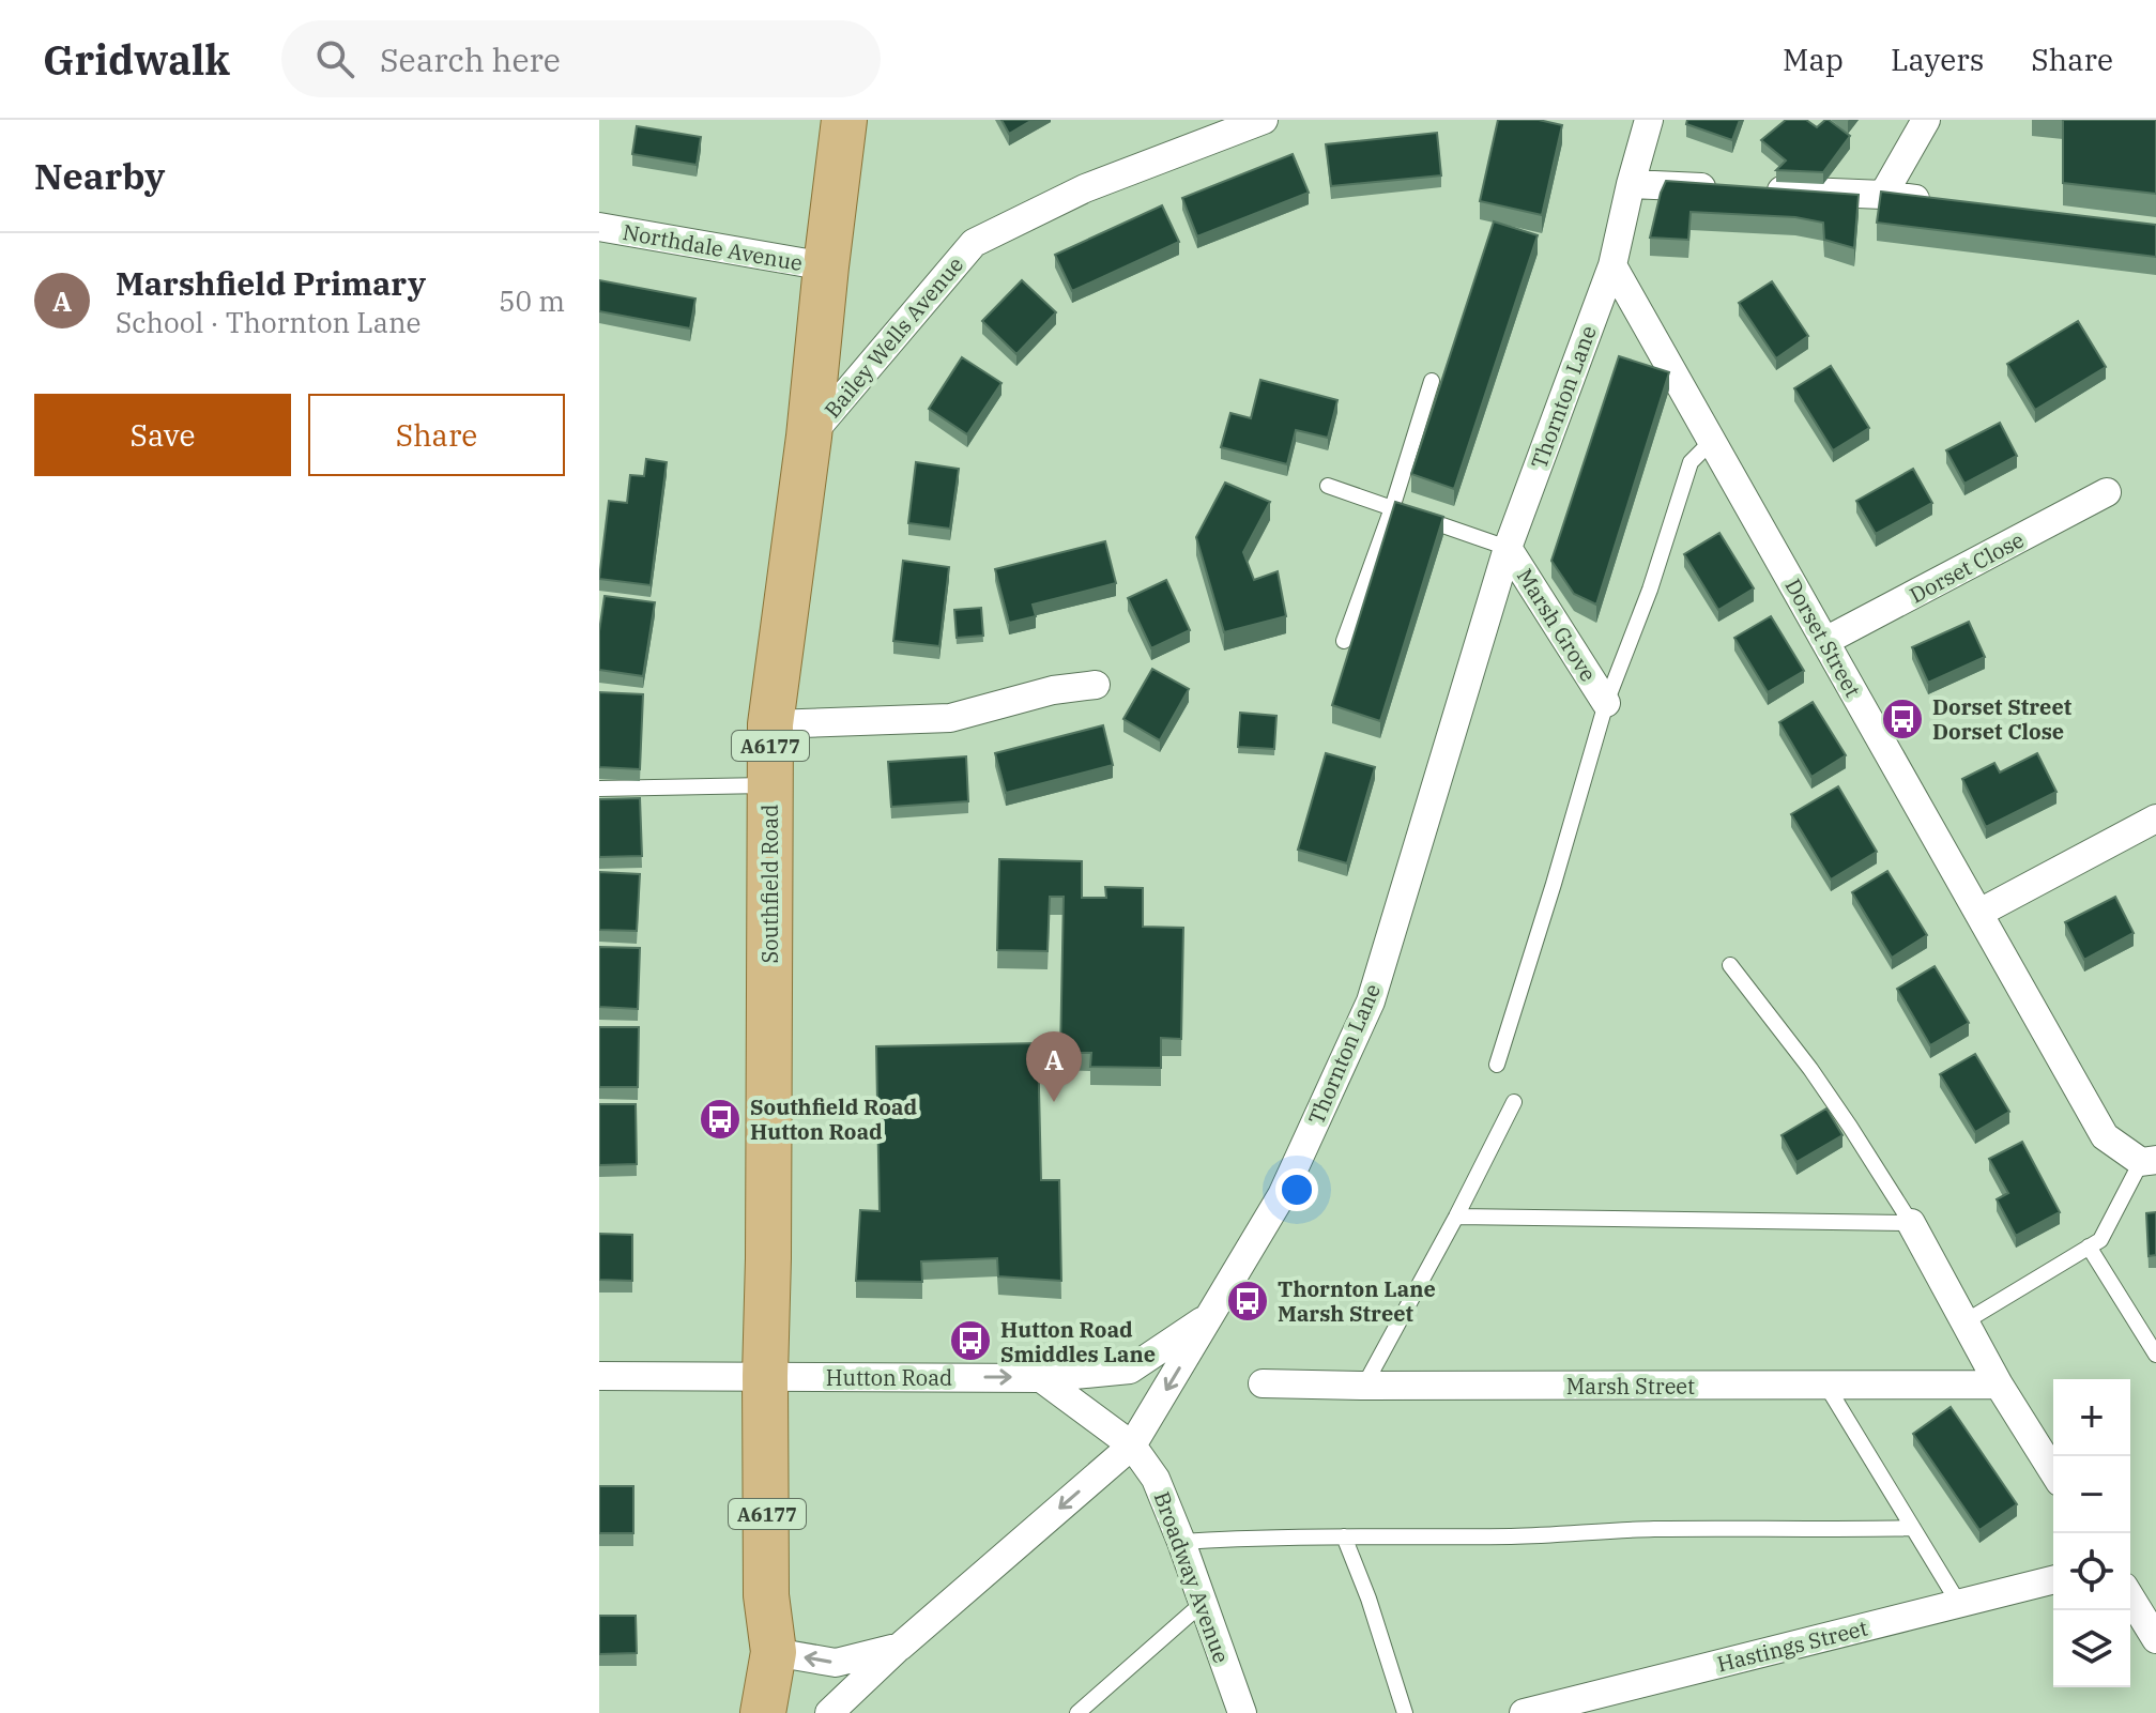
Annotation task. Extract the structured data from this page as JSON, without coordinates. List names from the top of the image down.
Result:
{
  "streets": {
    "main road": ["A6177", "Southfield Road"],
    "street": [
      "Northdale Avenue",
      "Bailey Wells Avenue",
      "Thornton Lane",
      "Dorset Close",
      "Marsh Grove",
      "Dorset Street",
      "Hutton Road",
      "Marsh Street",
      "Broadway Avenue",
      "Hastings Street"
    ]
  },
  "crossings": [
    ["Northdale Avenue", "Southfield Road"],
    ["Bailey Wells Avenue", "Southfield Road"],
    ["Thornton Lane", "Marsh Grove"],
    ["Thornton Lane", "Dorset Street"],
    ["Thornton Lane", "A6177"],
    ["Thornton Lane", "Southfield Road"],
    ["Thornton Lane", "Hutton Road"],
    ["Thornton Lane", "Broadway Avenue"],
    ["Dorset Close", "Dorset Street"],
    ["A6177", "Southfield Road"],
    ["Southfield Road", "Hutton Road"],
    ["Hutton Road", "Broadway Avenue"]
  ],
  "one_way": ["Hutton Road"],
  "places": {
    "bus stop": [
      "Dorset Street Dorset Close",
      "Southfield Road Hutton Road",
      "Thornton Lane Marsh Street",
      "Hutton Road Smiddles Lane"
    ]
  },
  "page": {
    "header": "Gridwalk",
    "search": "Search here",
    "nav": ["Map", "Layers", "Share"],
    "heading": "Nearby",
    "list": [
      {
        "mark": "A",
        "name": "Marshfield Primary",
        "note": "School · Thornton Lane",
        "value": "50 m"
      }
    ],
    "buttons": ["Save", "Share"],
    "pins": "A",
    "map_buttons": ["+", "−"]
  }
}
